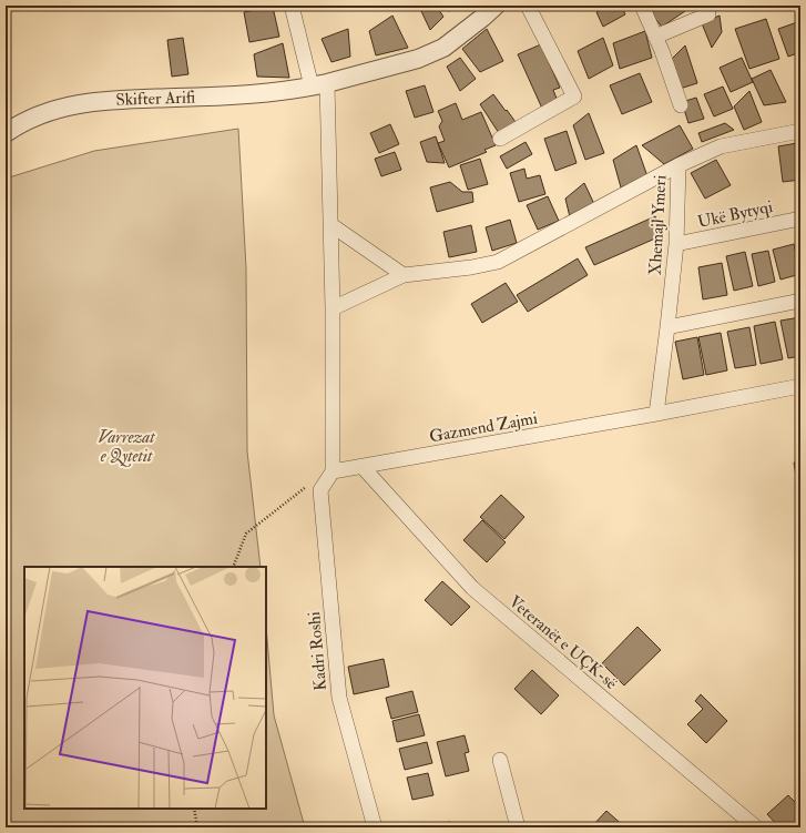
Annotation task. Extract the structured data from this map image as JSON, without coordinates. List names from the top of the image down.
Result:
{
  "streets": {
    "street": [
      "Skifter Arifi",
      "Ukë Bytyqi",
      "Xhemajl Ymeri",
      "Gazmend Zajmi",
      "Veteranët e UÇK-së",
      "Kadri Roshi"
    ]
  },
  "crossings": [
    ["Ukë Bytyqi", "Xhemajl Ymeri"],
    ["Xhemajl Ymeri", "Gazmend Zajmi"],
    ["Gazmend Zajmi", "Veteranët e UÇK-së"],
    ["Gazmend Zajmi", "Kadri Roshi"]
  ],
  "parks": ["Varrezat e Qytetit"]
}
